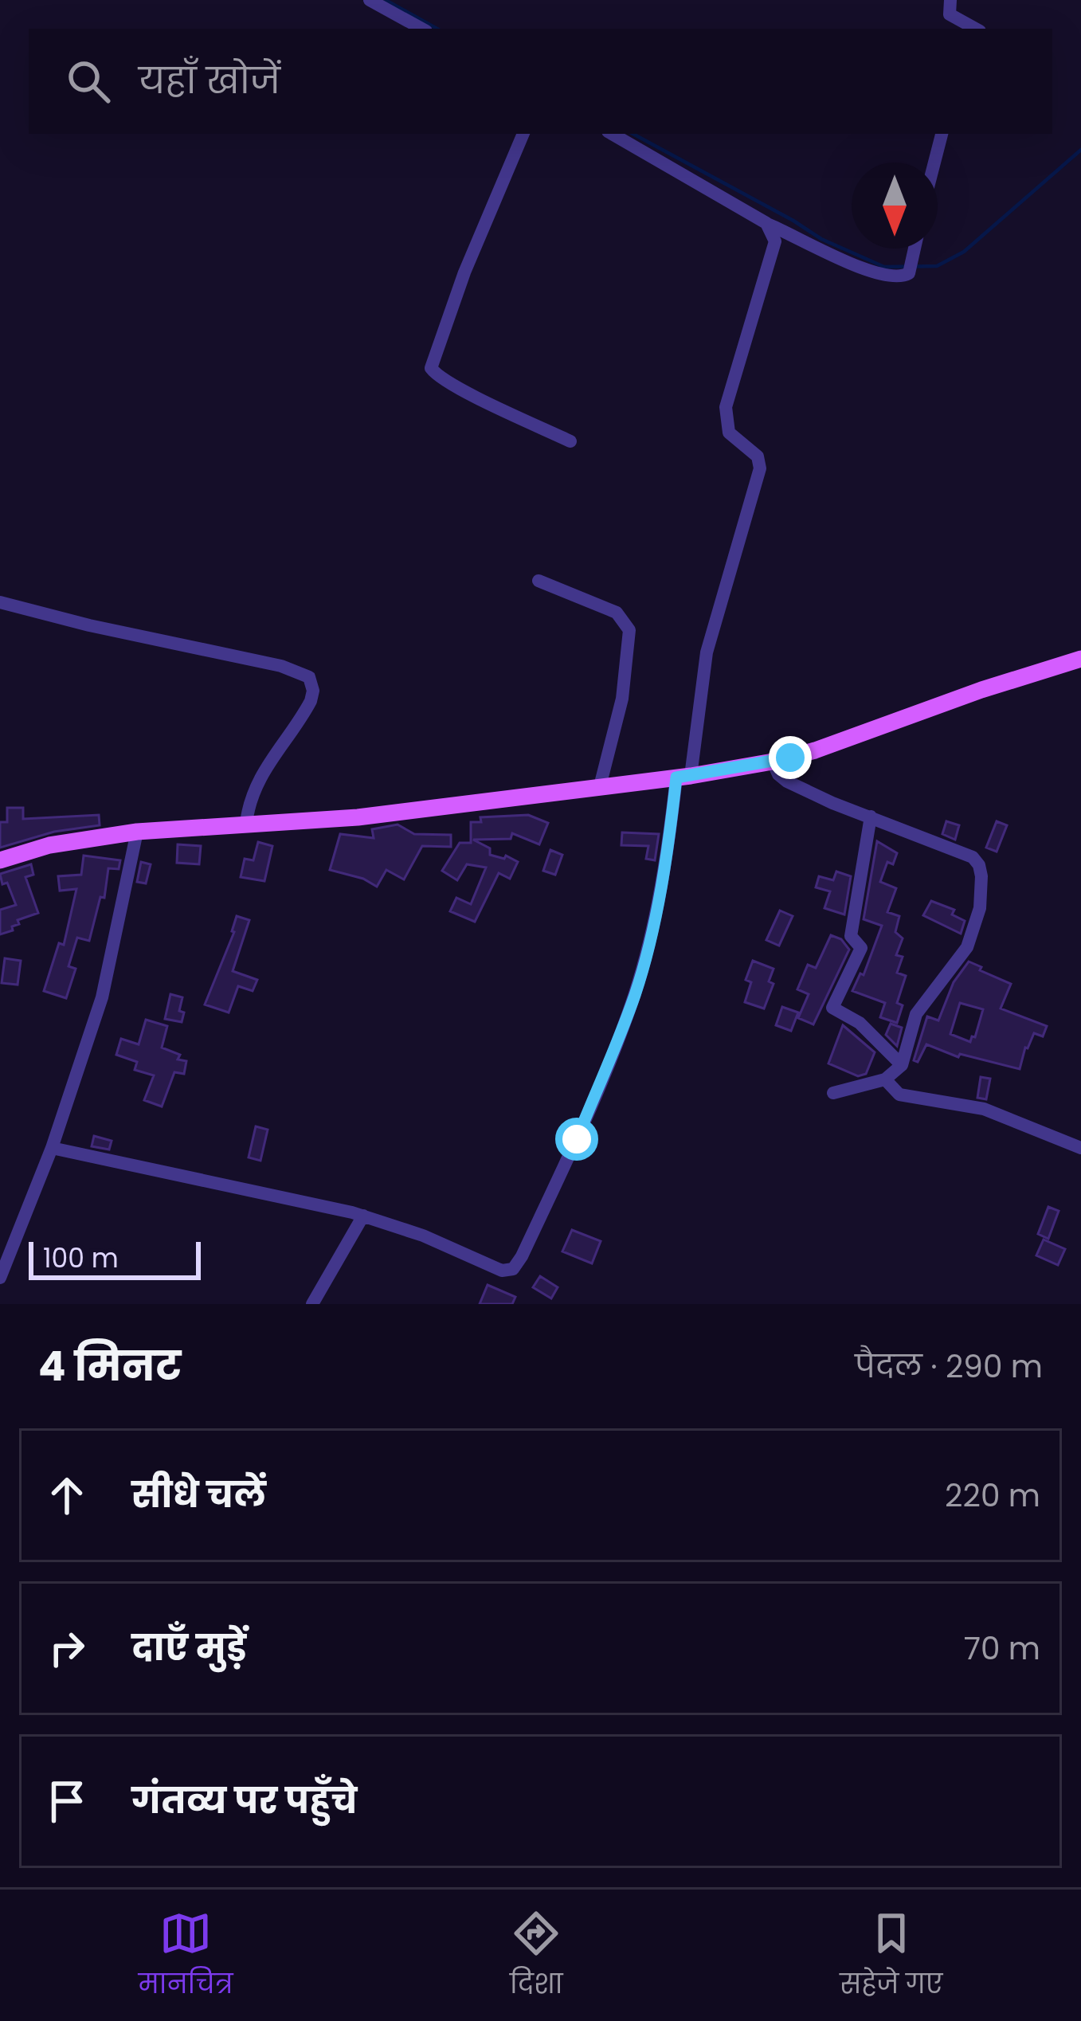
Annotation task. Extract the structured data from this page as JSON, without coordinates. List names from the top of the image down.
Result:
{
  "scale_bar": "100 m",
  "north": "bottom",
  "page": {
    "search": "यहाँ खोजें",
    "scale": "100 m",
    "heading": ["4 मिनट", "पैदल · 290 m"],
    "list": [
      ["सीधे चलें", "220 m"],
      ["दाएँ मुड़ें", "70 m"],
      "गंतव्य पर पहुँचे"
    ],
    "nav": ["मानचित्र", "दिशा", "सहेजे गए"]
  }
}
